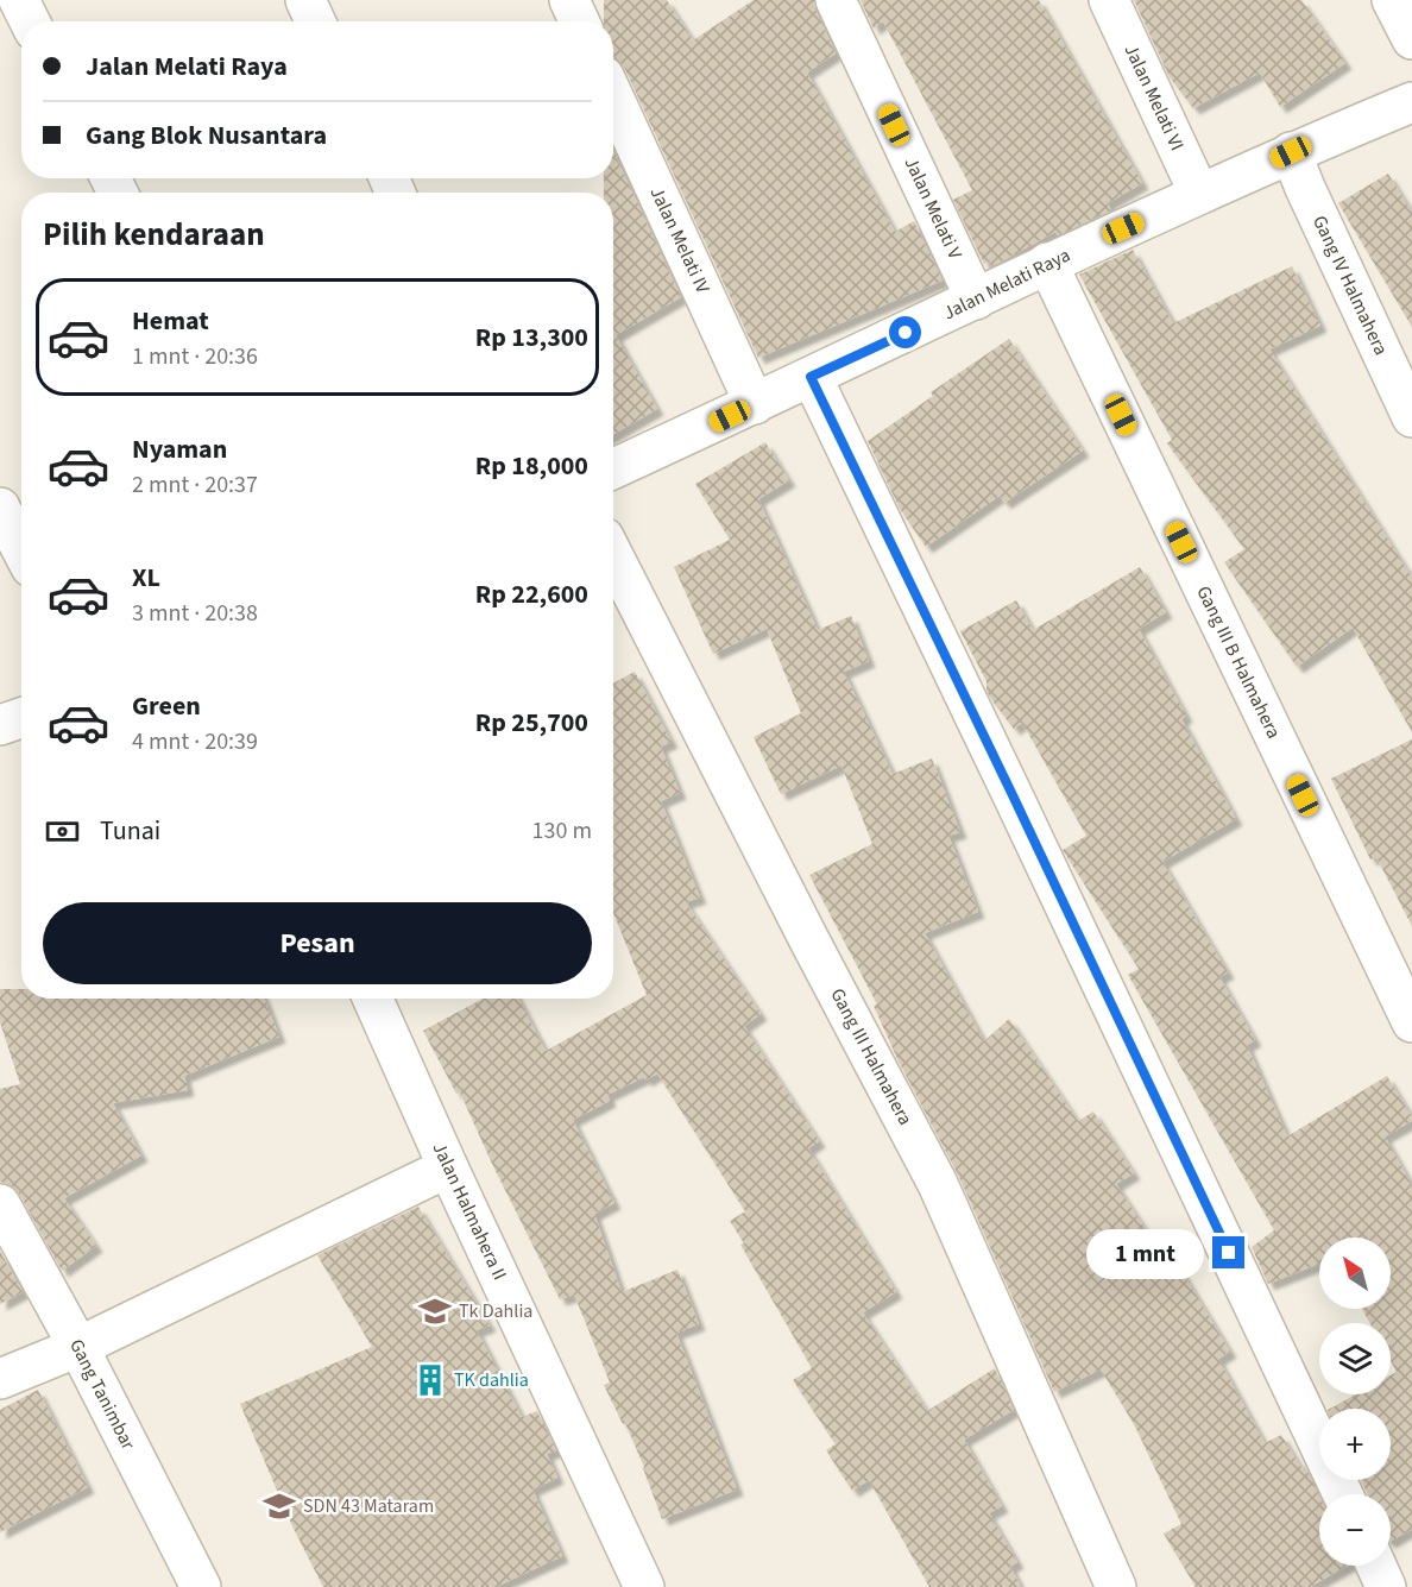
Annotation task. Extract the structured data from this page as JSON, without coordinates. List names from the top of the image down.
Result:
{
  "streets": {
    "street": [
      "Jalan Melati VI",
      "Jalan Melati V",
      "Jalan Melati IV",
      "Jalan Melati Raya",
      "Gang IV Halmahera",
      "Gang III B Halmahera",
      "Gang III Halmahera",
      "Jalan Halmahera II",
      "Gang Tanimbar"
    ]
  },
  "crossings": [
    ["Jalan Melati VI", "Jalan Melati Raya"],
    ["Jalan Melati V", "Jalan Melati Raya"],
    ["Jalan Melati IV", "Jalan Melati Raya"],
    ["Jalan Melati Raya", "Gang IV Halmahera"],
    ["Jalan Melati Raya", "Gang III B Halmahera"]
  ],
  "places": {
    "school or university": ["Tk Dahlia", "SDN 43 Mataram"],
    "building": ["TK dahlia"]
  },
  "north": "top left",
  "page": {
    "banner": ["Jalan Melati Raya", "Gang Blok Nusantara"],
    "heading": "Pilih kendaraan",
    "list": [
      {
        "name": "Hemat",
        "note": "1 mnt · 20:36",
        "value": "Rp 13,300"
      },
      {
        "name": "Nyaman",
        "note": "2 mnt · 20:37",
        "value": "Rp 18,000"
      },
      {
        "name": "XL",
        "note": "3 mnt · 20:38",
        "value": "Rp 22,600"
      },
      {
        "name": "Green",
        "note": "4 mnt · 20:39",
        "value": "Rp 25,700"
      }
    ],
    "pay": ["Tunai", "130 m"],
    "buttons": "Pesan",
    "bubble": "1 mnt",
    "map_buttons": ["+", "−"]
  }
}
